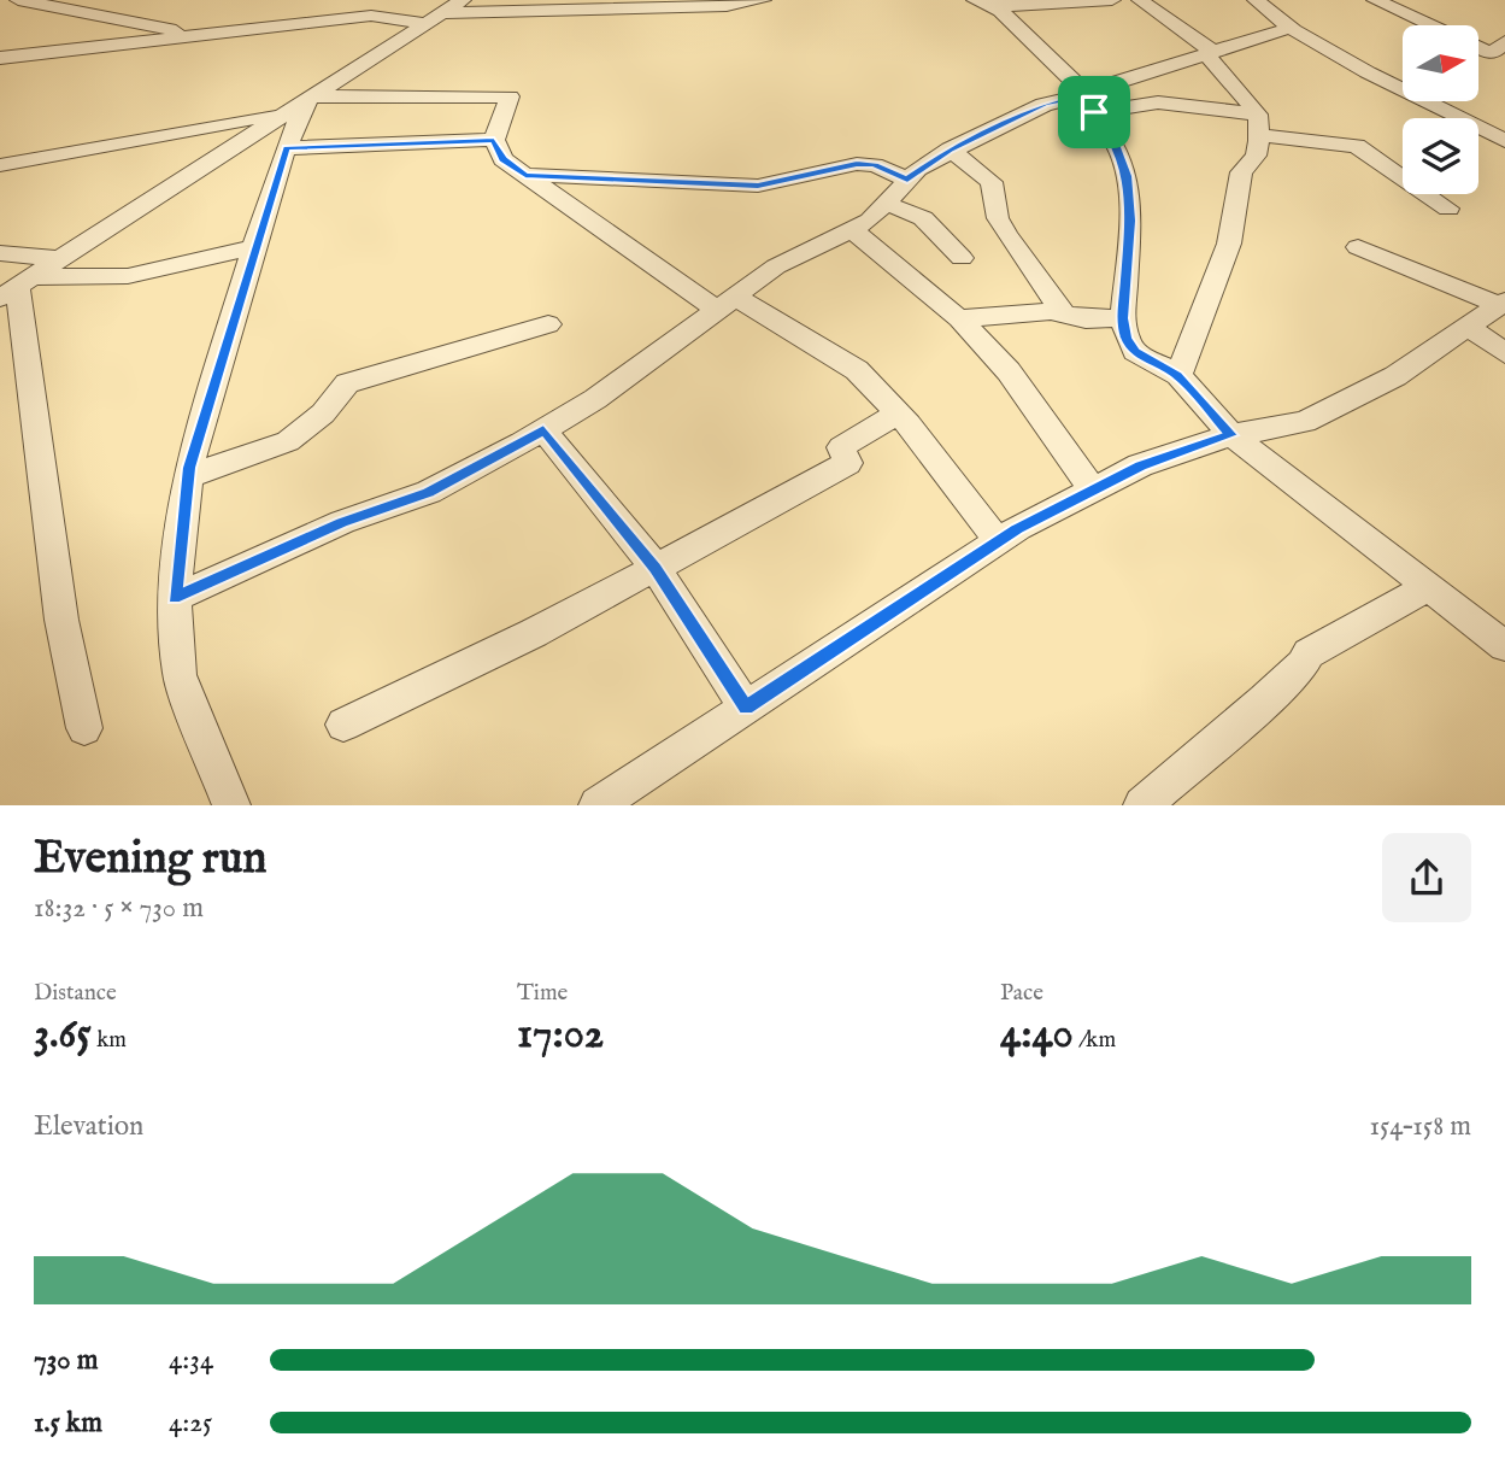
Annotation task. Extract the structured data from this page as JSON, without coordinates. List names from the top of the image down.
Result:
{
  "north": "right",
  "page": {
    "heading": ["Evening run", "18:32 · 5 × 730 m"],
    "stats": [
      ["Distance", "3.65 km"],
      ["Time", "17:02"],
      ["Pace", "4:40 /km"]
    ],
    "chart": ["Elevation", "154–158 m"],
    "list": [
      {
        "name": "730 m",
        "note": "4:34"
      },
      {
        "name": "1.5 km",
        "note": "4:25"
      }
    ]
  }
}
